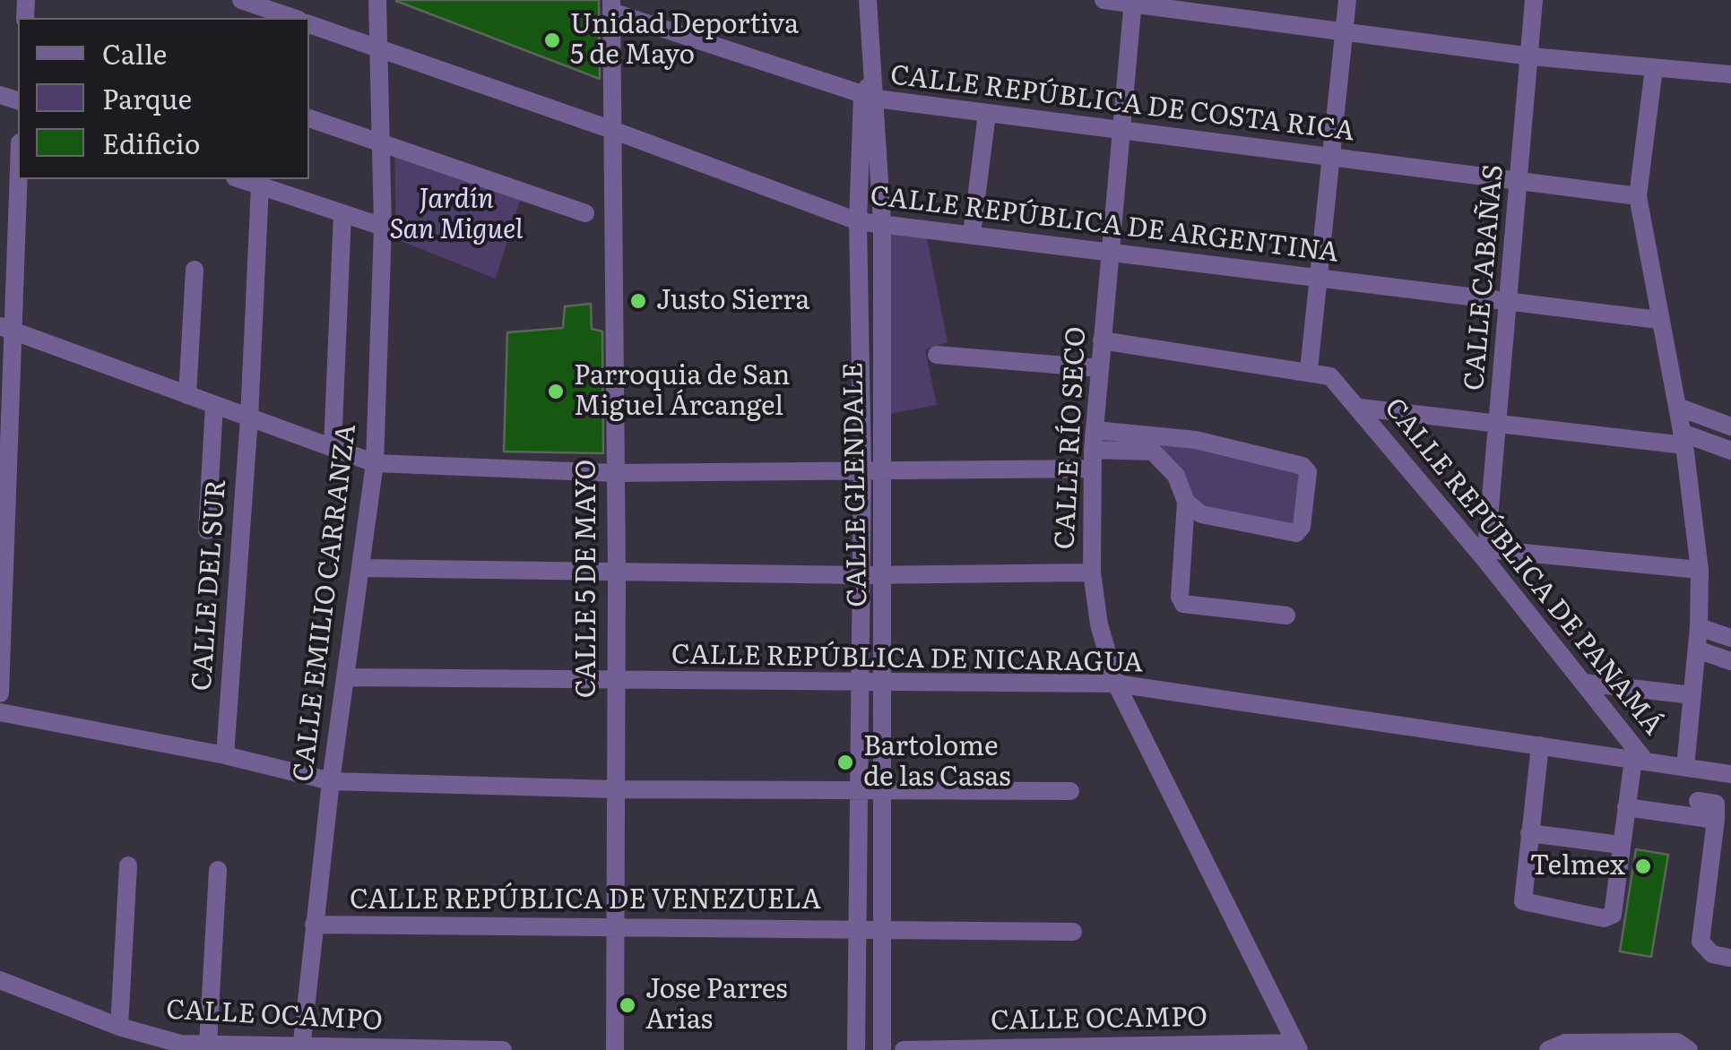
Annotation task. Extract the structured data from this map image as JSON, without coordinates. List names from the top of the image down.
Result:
{
  "streets": {
    "street": [
      "CALLE REPÚBLICA DE COSTA RICA",
      "CALLE REPÚBLICA DE ARGENTINA",
      "CALLE CABAÑAS",
      "CALLE RÍO SECO",
      "CALLE GLENDALE",
      "CALLE REPÚBLICA DE PANAMÁ",
      "CALLE 5 DE MAYO",
      "CALLE DEL SUR",
      "CALLE EMILIO CARRANZA",
      "CALLE REPÚBLICA DE NICARAGUA",
      "CALLE REPÚBLICA DE VENEZUELA",
      "CALLE OCAMPO"
    ]
  },
  "crossings": [
    ["CALLE REPÚBLICA DE COSTA RICA", "CALLE CABAÑAS"],
    ["CALLE REPÚBLICA DE COSTA RICA", "CALLE RÍO SECO"],
    ["CALLE REPÚBLICA DE COSTA RICA", "CALLE GLENDALE"],
    ["CALLE REPÚBLICA DE COSTA RICA", "CALLE 5 DE MAYO"],
    ["CALLE REPÚBLICA DE ARGENTINA", "CALLE CABAÑAS"],
    ["CALLE REPÚBLICA DE ARGENTINA", "CALLE RÍO SECO"],
    ["CALLE REPÚBLICA DE ARGENTINA", "CALLE GLENDALE"],
    ["CALLE REPÚBLICA DE ARGENTINA", "CALLE 5 DE MAYO"],
    ["CALLE REPÚBLICA DE ARGENTINA", "CALLE EMILIO CARRANZA"],
    ["CALLE CABAÑAS", "CALLE REPÚBLICA DE PANAMÁ"],
    ["CALLE RÍO SECO", "CALLE REPÚBLICA DE PANAMÁ"],
    ["CALLE RÍO SECO", "CALLE REPÚBLICA DE NICARAGUA"],
    ["CALLE RÍO SECO", "CALLE OCAMPO"],
    ["CALLE GLENDALE", "CALLE REPÚBLICA DE NICARAGUA"],
    ["CALLE GLENDALE", "CALLE REPÚBLICA DE VENEZUELA"],
    ["CALLE REPÚBLICA DE PANAMÁ", "CALLE REPÚBLICA DE NICARAGUA"],
    ["CALLE 5 DE MAYO", "CALLE REPÚBLICA DE NICARAGUA"],
    ["CALLE 5 DE MAYO", "CALLE REPÚBLICA DE VENEZUELA"],
    ["CALLE EMILIO CARRANZA", "CALLE REPÚBLICA DE NICARAGUA"],
    ["CALLE EMILIO CARRANZA", "CALLE REPÚBLICA DE VENEZUELA"],
    ["CALLE EMILIO CARRANZA", "CALLE OCAMPO"]
  ],
  "parks": ["Jardín San Miguel"],
  "places": [
    "Unidad Deportiva 5 de Mayo",
    "Justo Sierra",
    "Parroquia de San Miguel Árcangel",
    "Bartolome de las Casas",
    "Telmex",
    "Jose Parres Arias"
  ],
  "legend": ["Calle", "Parque", "Edificio"]
}
